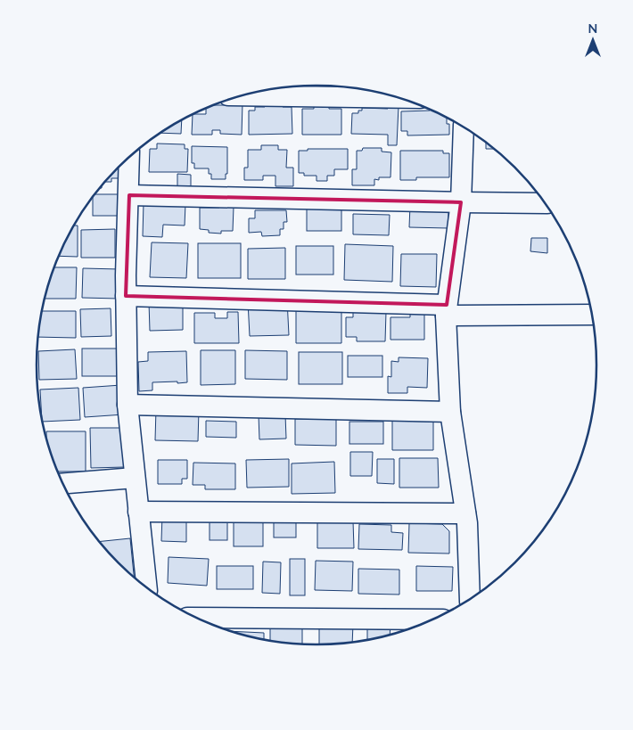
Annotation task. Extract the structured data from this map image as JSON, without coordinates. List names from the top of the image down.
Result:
{
  "north": "top"
}
